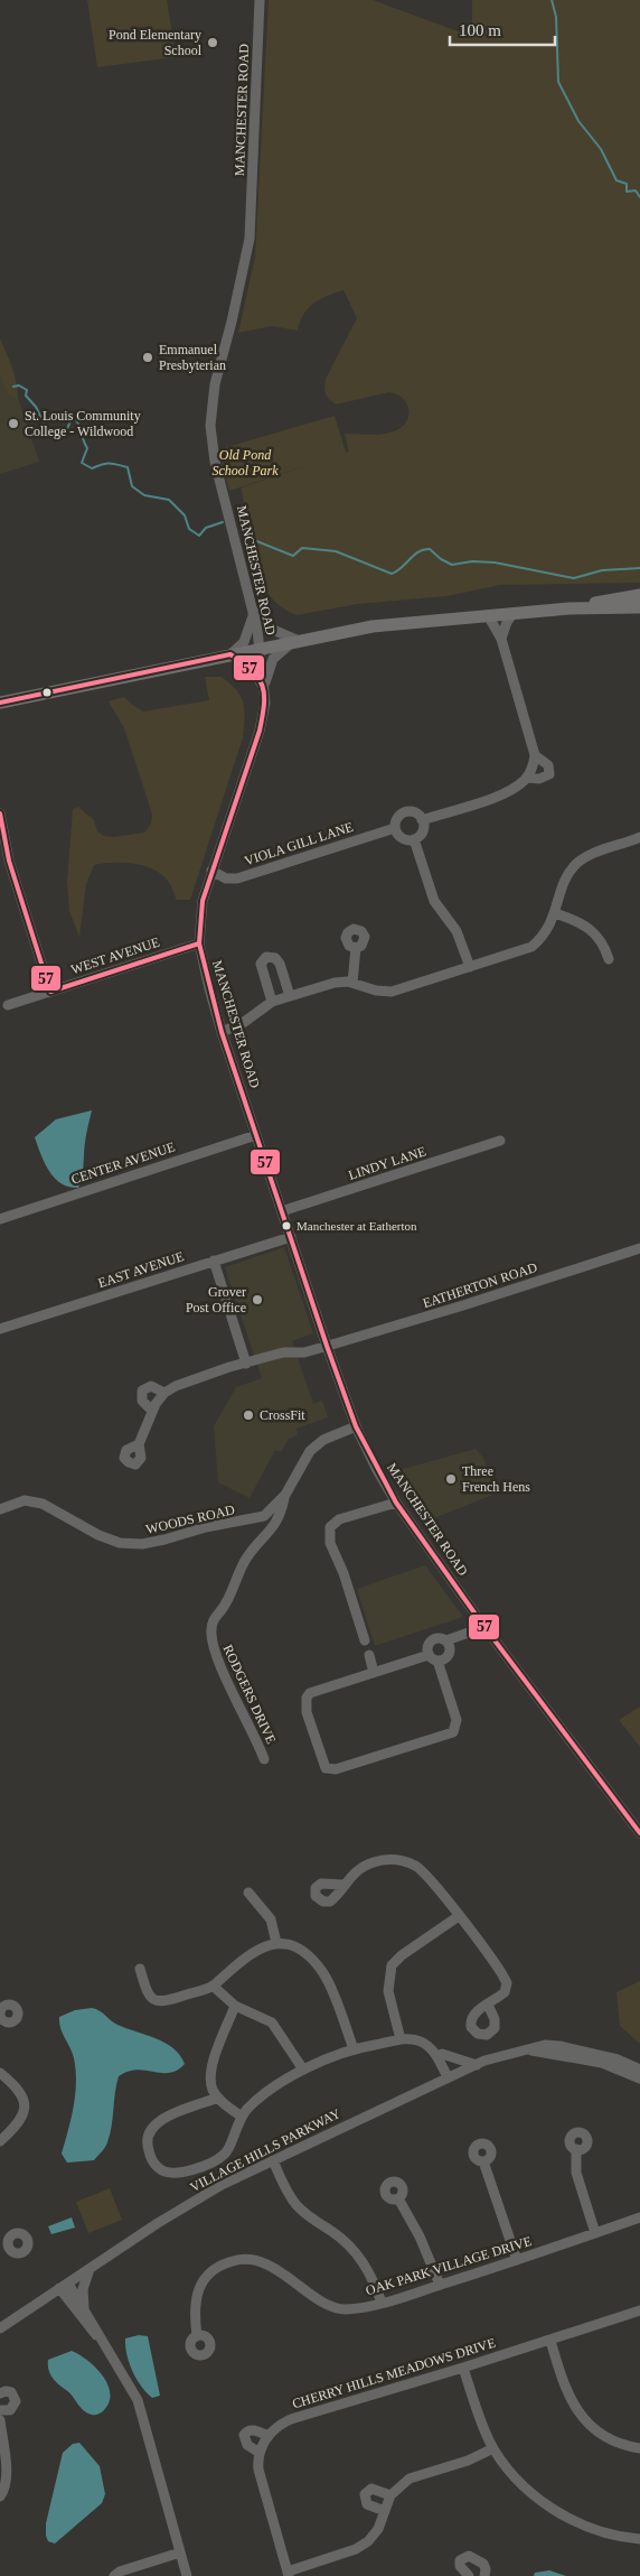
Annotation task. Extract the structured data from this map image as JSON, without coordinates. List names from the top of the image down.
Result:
{
  "streets": {
    "street": [
      "MANCHESTER ROAD",
      "VIOLA GILL LANE",
      "WEST AVENUE",
      "CENTER AVENUE",
      "LINDY LANE",
      "EAST AVENUE",
      "EATHERTON ROAD",
      "WOODS ROAD",
      "RODGERS DRIVE",
      "VILLAGE HILLS PARKWAY",
      "OAK PARK VILLAGE DRIVE",
      "CHERRY HILLS MEADOWS DRIVE"
    ]
  },
  "crossings": [
    ["MANCHESTER ROAD", "VIOLA GILL LANE"],
    ["MANCHESTER ROAD", "WEST AVENUE"],
    ["MANCHESTER ROAD", "CENTER AVENUE"],
    ["MANCHESTER ROAD", "LINDY LANE"],
    ["MANCHESTER ROAD", "EAST AVENUE"],
    ["MANCHESTER ROAD", "EATHERTON ROAD"],
    ["MANCHESTER ROAD", "WOODS ROAD"],
    ["WOODS ROAD", "RODGERS DRIVE"]
  ],
  "parks": ["Old Pond School Park"],
  "places": [
    "Pond Elementary School",
    "Emmanuel Presbyterian",
    "St. Louis Community College - Wildwood",
    "Manchester at Eatherton",
    "Grover Post Office",
    "CrossFit",
    "Three French Hens"
  ],
  "lines": ["transit line 57"],
  "scale_bar": "100 m"
}
